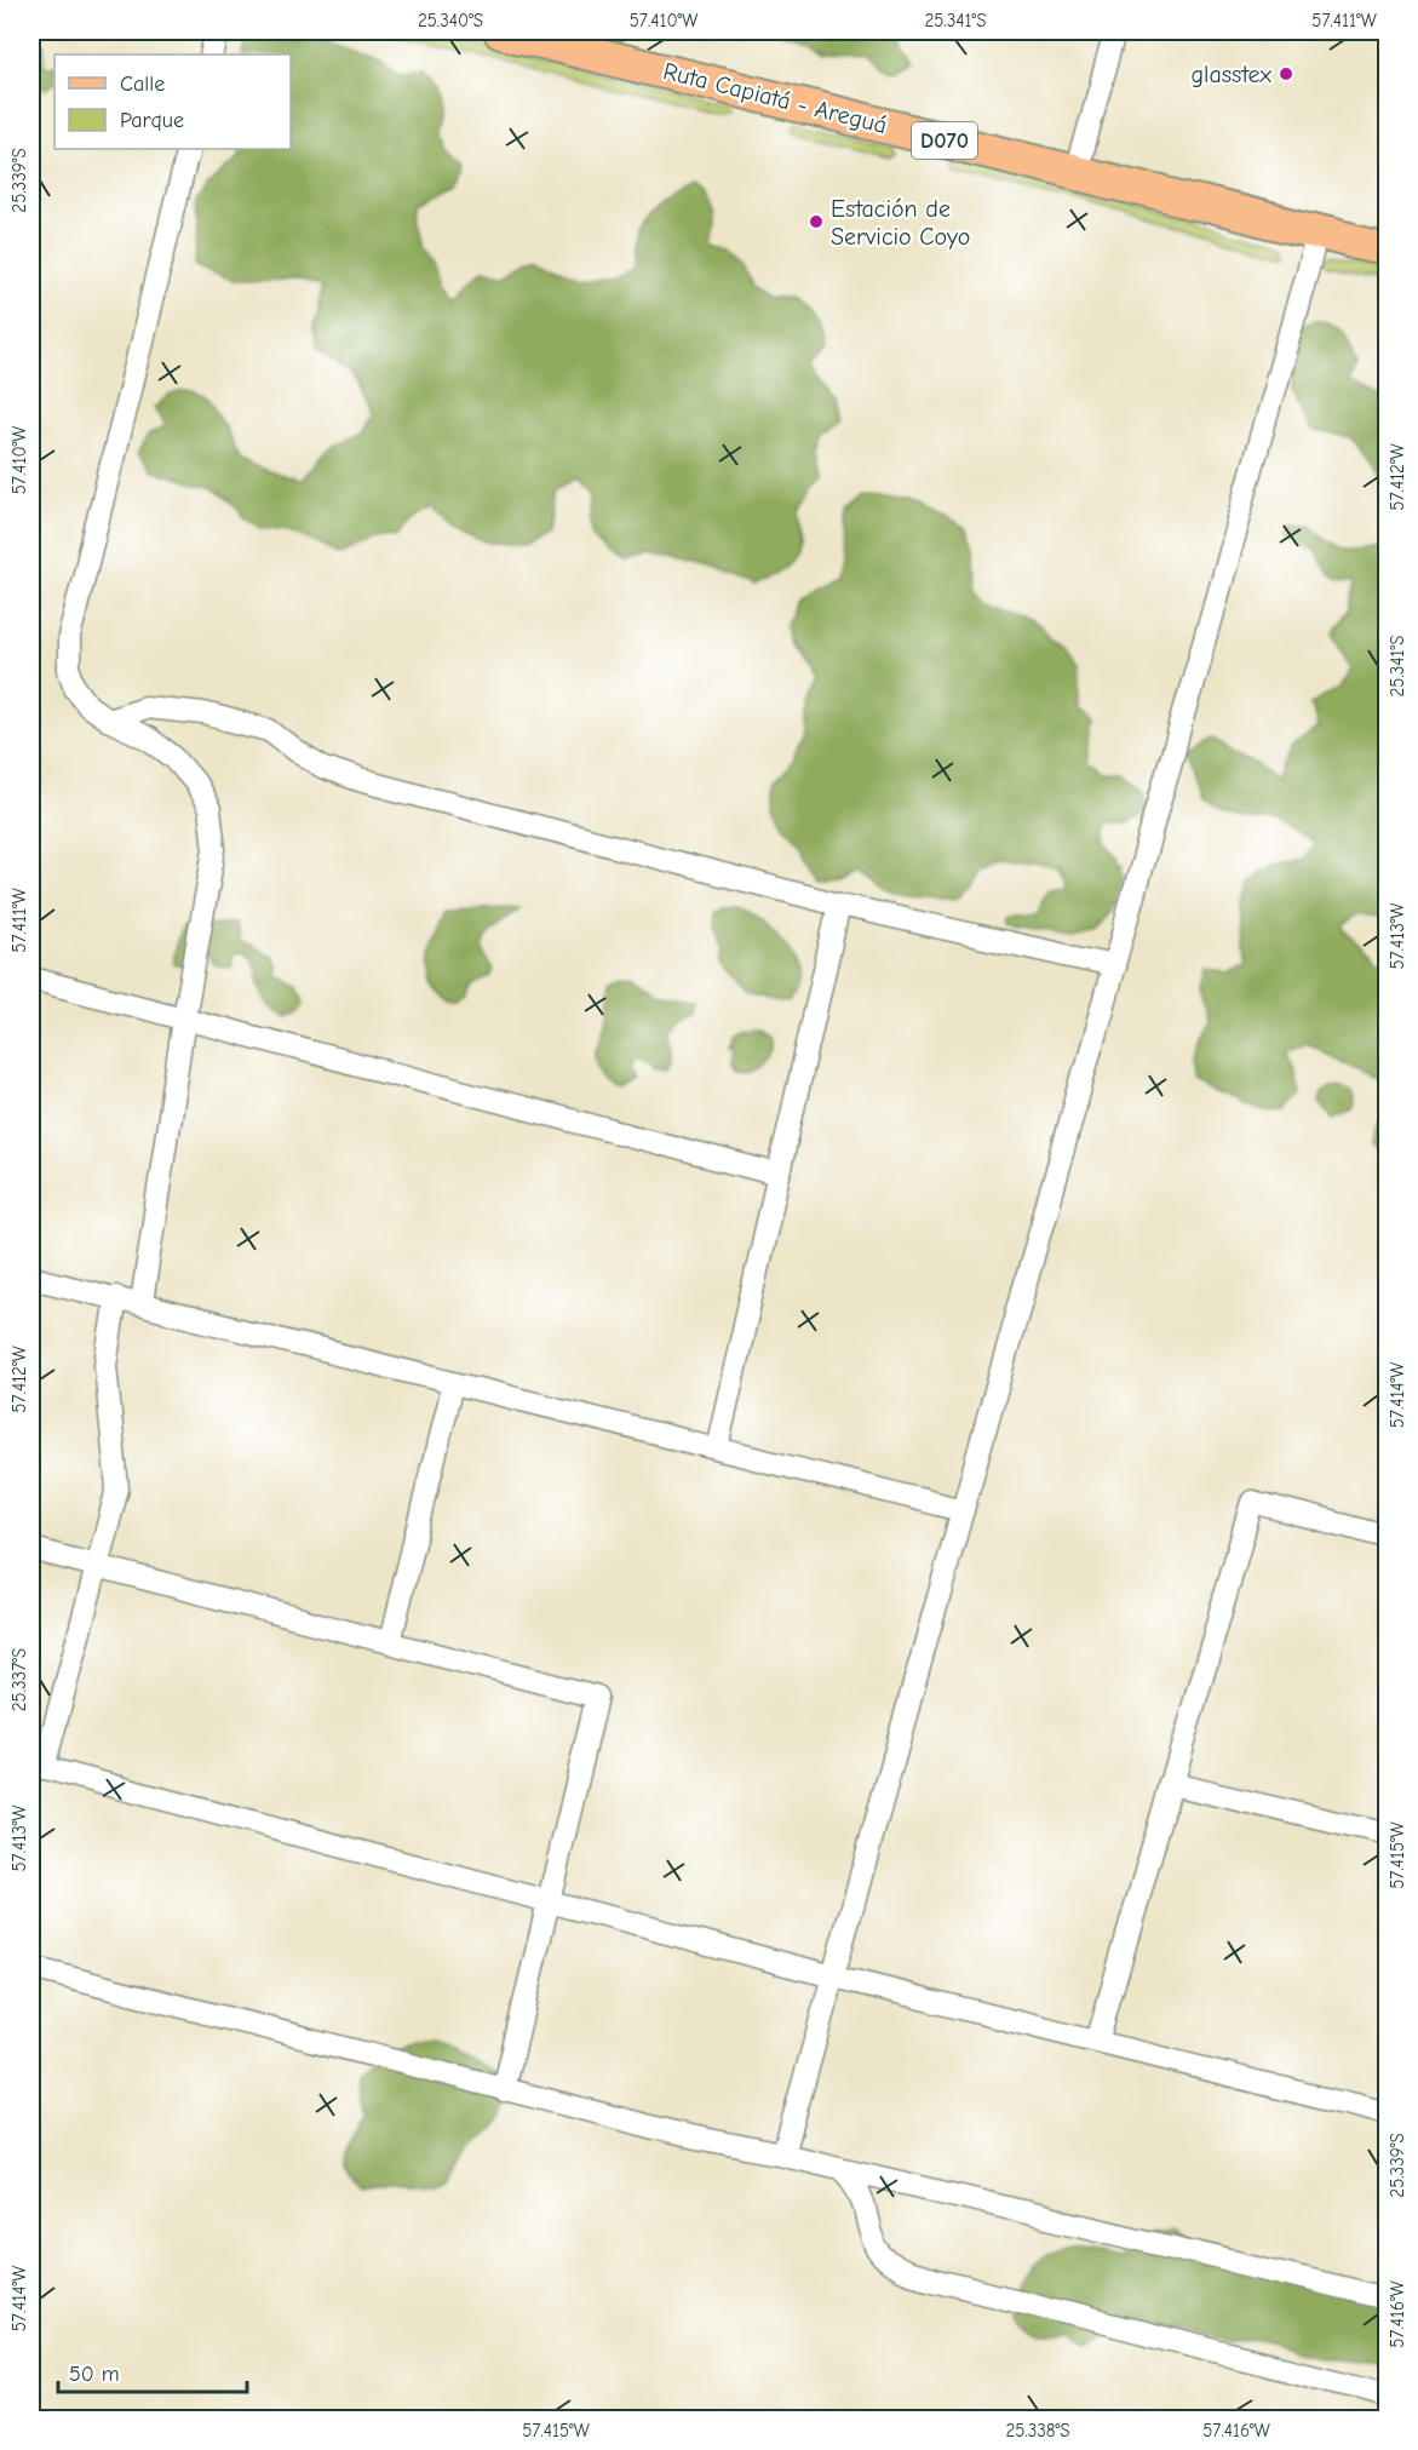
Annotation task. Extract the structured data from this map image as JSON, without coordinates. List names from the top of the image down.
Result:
{
  "streets": {
    "main road": ["Ruta Capiatá - Areguá", "D070"]
  },
  "places": ["glasstex", "Estación de Servicio Coyo"],
  "legend": ["Calle", "Parque"],
  "scale_bar": "50 m",
  "coordinates": [
    "25.340°S",
    "57.410°W",
    "25.341°S",
    "57.411°W",
    "25.339°S",
    "57.412°W",
    "57.413°W",
    "57.414°W",
    "25.337°S",
    "57.415°W",
    "57.416°W",
    "25.338°S"
  ]
}
